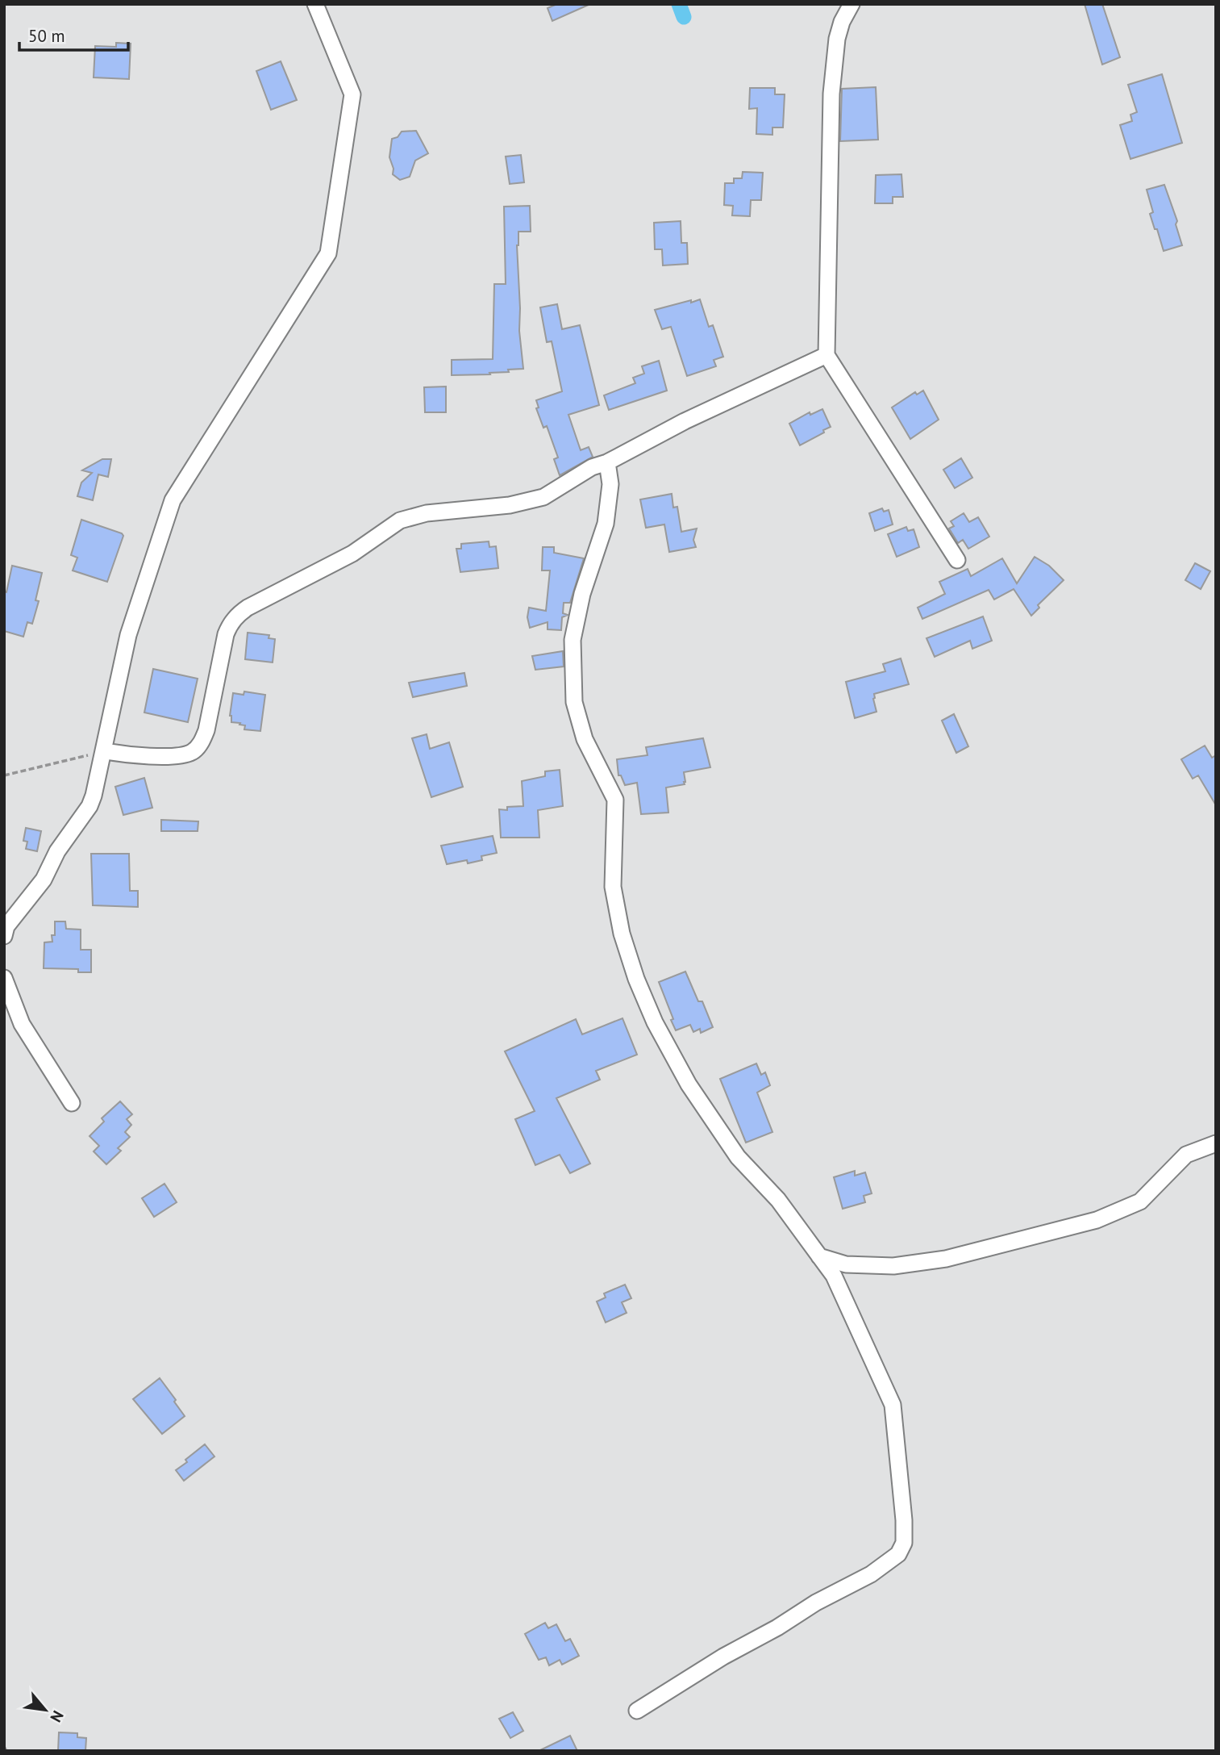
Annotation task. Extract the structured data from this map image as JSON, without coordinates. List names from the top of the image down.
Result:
{
  "scale_bar": "50 m",
  "north": "bottom right"
}
